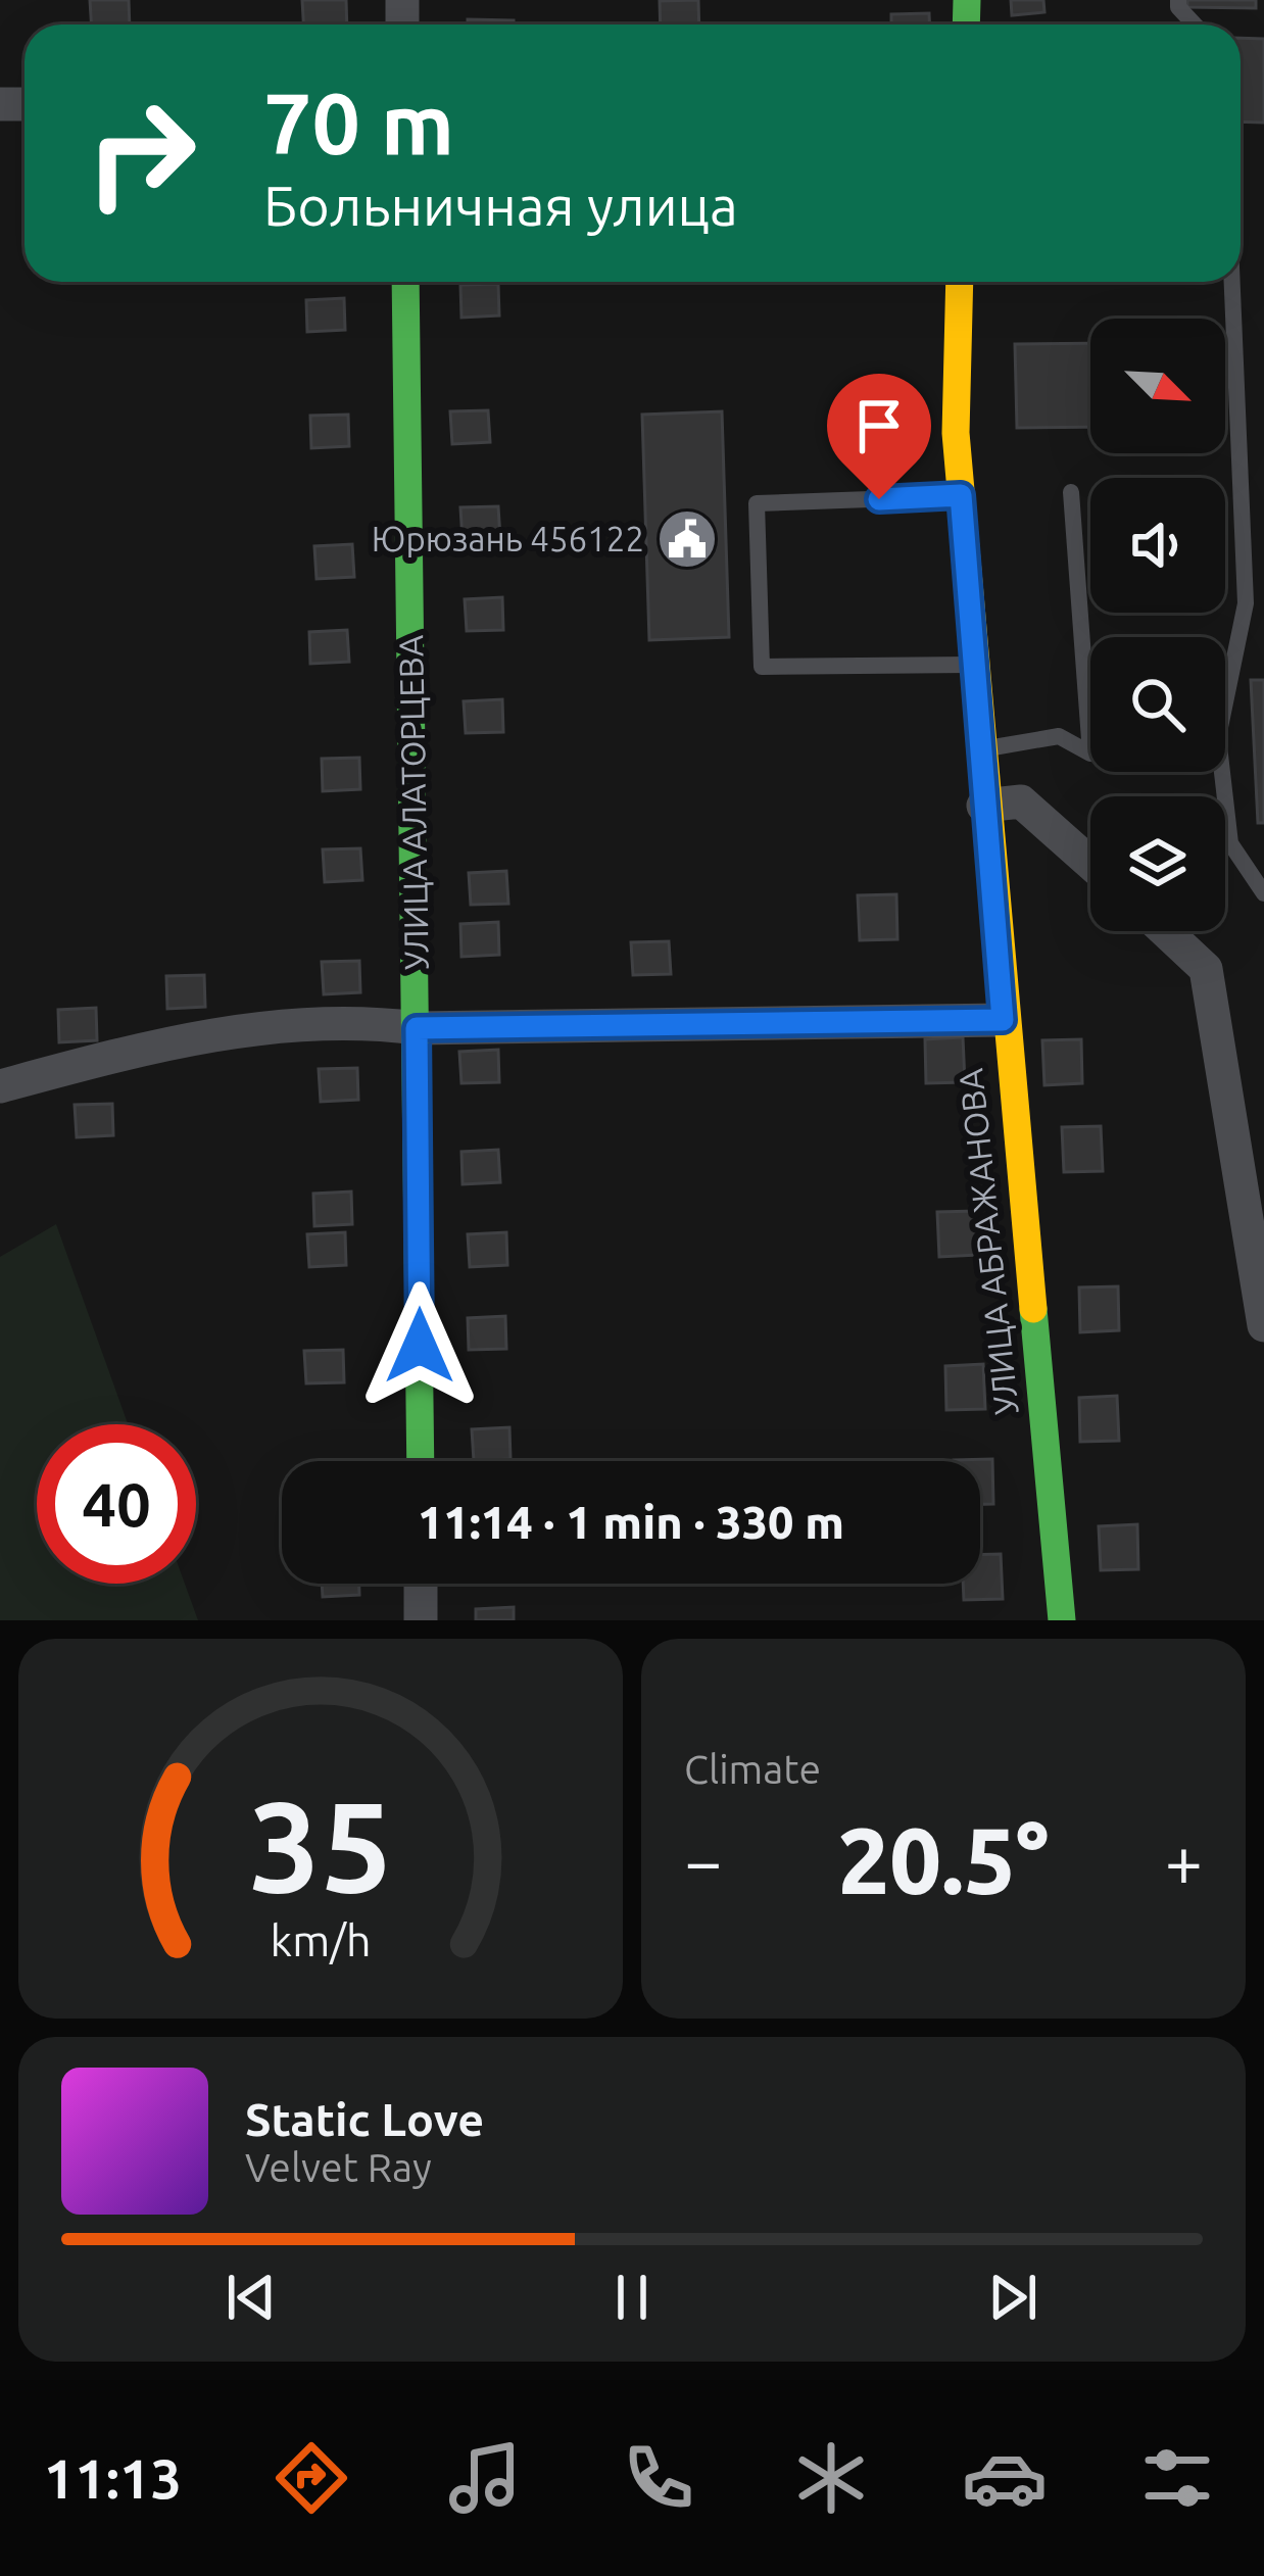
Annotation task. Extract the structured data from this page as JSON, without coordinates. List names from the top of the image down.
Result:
{
  "streets": {
    "main road": ["УЛИЦА АЛАТОРЦЕВА", "УЛИЦА АБРАЖАНОВА"]
  },
  "places": {
    "public building": ["Юрюзань 456122"]
  },
  "north": "bottom right",
  "page": {
    "turn": ["70 m", "Больничная улица"],
    "limit": "40",
    "trip": "11:14 · 1 min · 330 m",
    "tile": "Climate",
    "heat": ["−", "20.5°", "+"],
    "song": ["Static Love", "Velvet Ray"],
    "tabs": "11:13",
    "gauge": ["35", "km/h"]
  }
}
